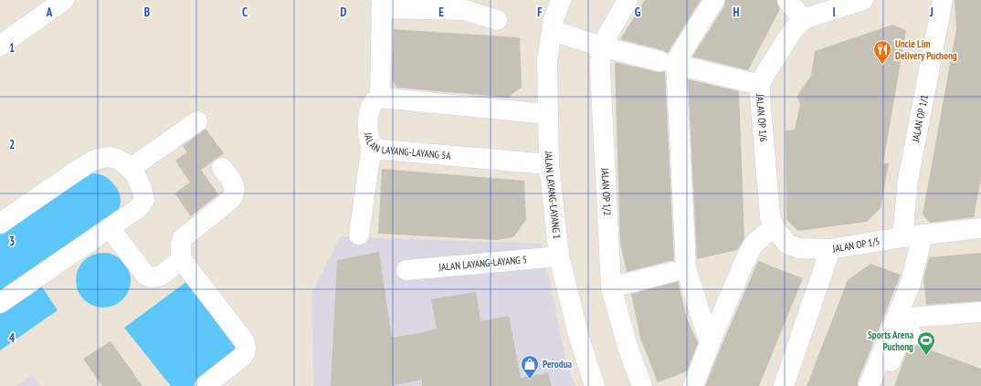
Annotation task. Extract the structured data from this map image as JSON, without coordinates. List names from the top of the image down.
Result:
{
  "streets": {
    "street": [
      "JALAN OP 1/6",
      "JALAN OP 1/1",
      "JALAN LAYANG-LAYANG 5A",
      "JALAN OP 1/2",
      "JALAN LAYANG-LAYANG 1",
      "JALAN OP 1/5",
      "JALAN LAYANG-LAYANG 5"
    ]
  },
  "crossings": [
    ["JALAN OP 1/6", "JALAN OP 1/5"],
    ["JALAN OP 1/1", "JALAN OP 1/5"],
    ["JALAN LAYANG-LAYANG 5A", "JALAN LAYANG-LAYANG 1"],
    ["JALAN LAYANG-LAYANG 1", "JALAN LAYANG-LAYANG 5"]
  ],
  "places": {
    "restaurant": ["Uncle Lim Delivery Puchong"],
    "sports": ["Sports Arena Puchong"],
    "shop": ["Perodua"]
  },
  "grid": {
    "columns": [
      "A",
      "B",
      "C",
      "D",
      "E",
      "F",
      "G",
      "H",
      "I",
      "J"
    ],
    "rows": [
      "1",
      "2",
      "3",
      "4"
    ]
  }
}
